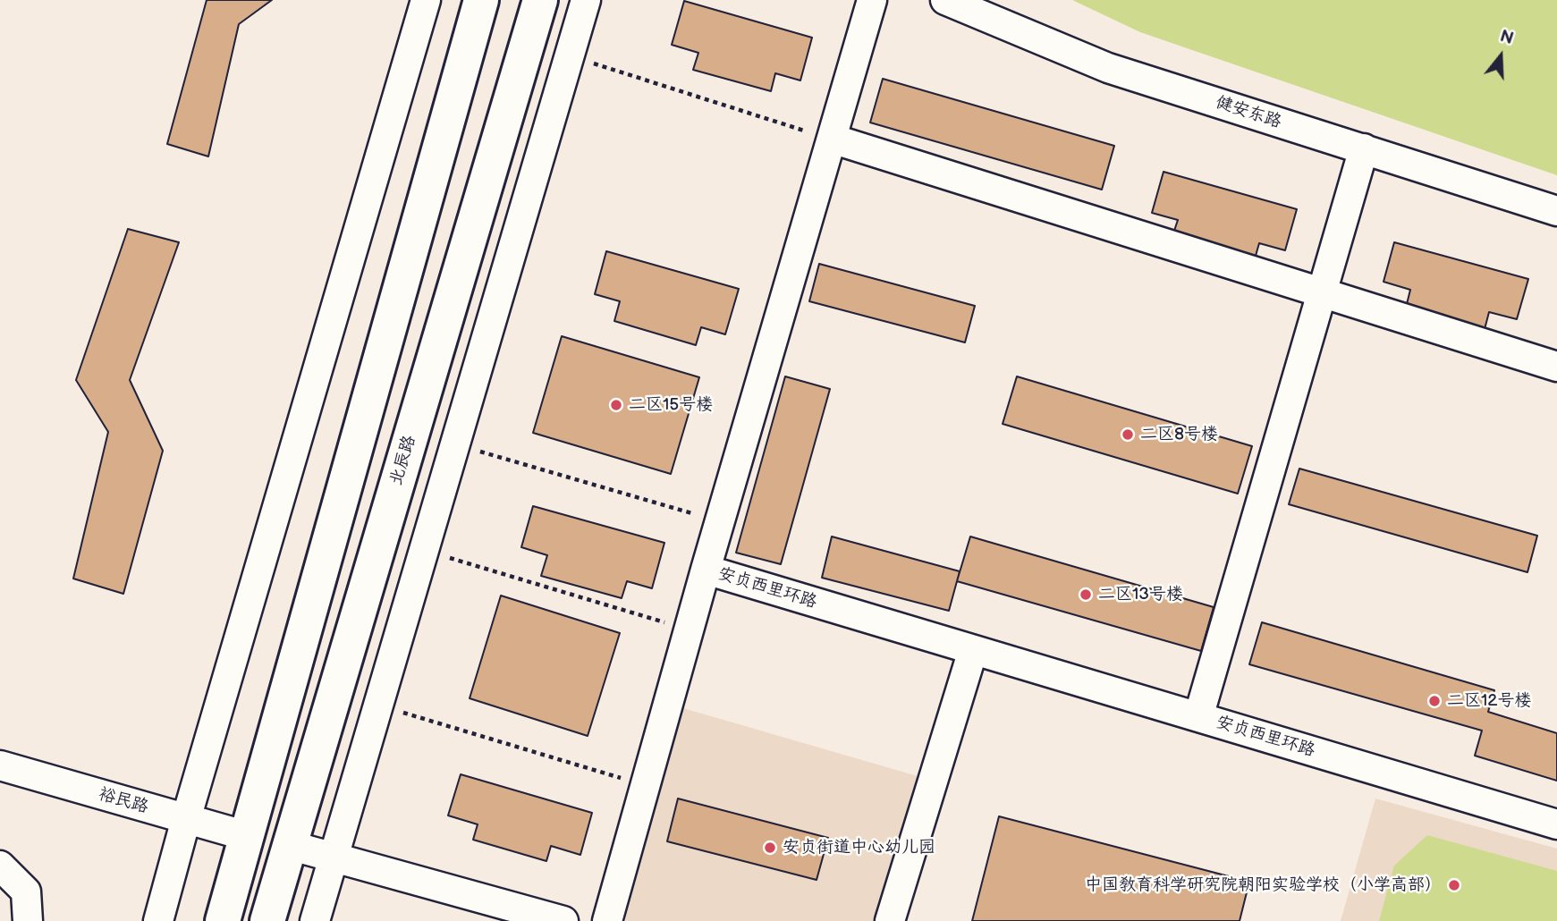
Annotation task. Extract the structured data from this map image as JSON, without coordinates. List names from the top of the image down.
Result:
{
  "streets": {
    "main road": ["北辰路"],
    "street": ["健安东路", "安贞西里环路", "裕民路"]
  },
  "places": [
    "二区15号楼",
    "二区8号楼",
    "二区13号楼",
    "二区12号楼",
    "安贞街道中心幼儿园",
    "中国教育科学研究院朝阳实验学校（小学高部）"
  ],
  "north": "top"
}
